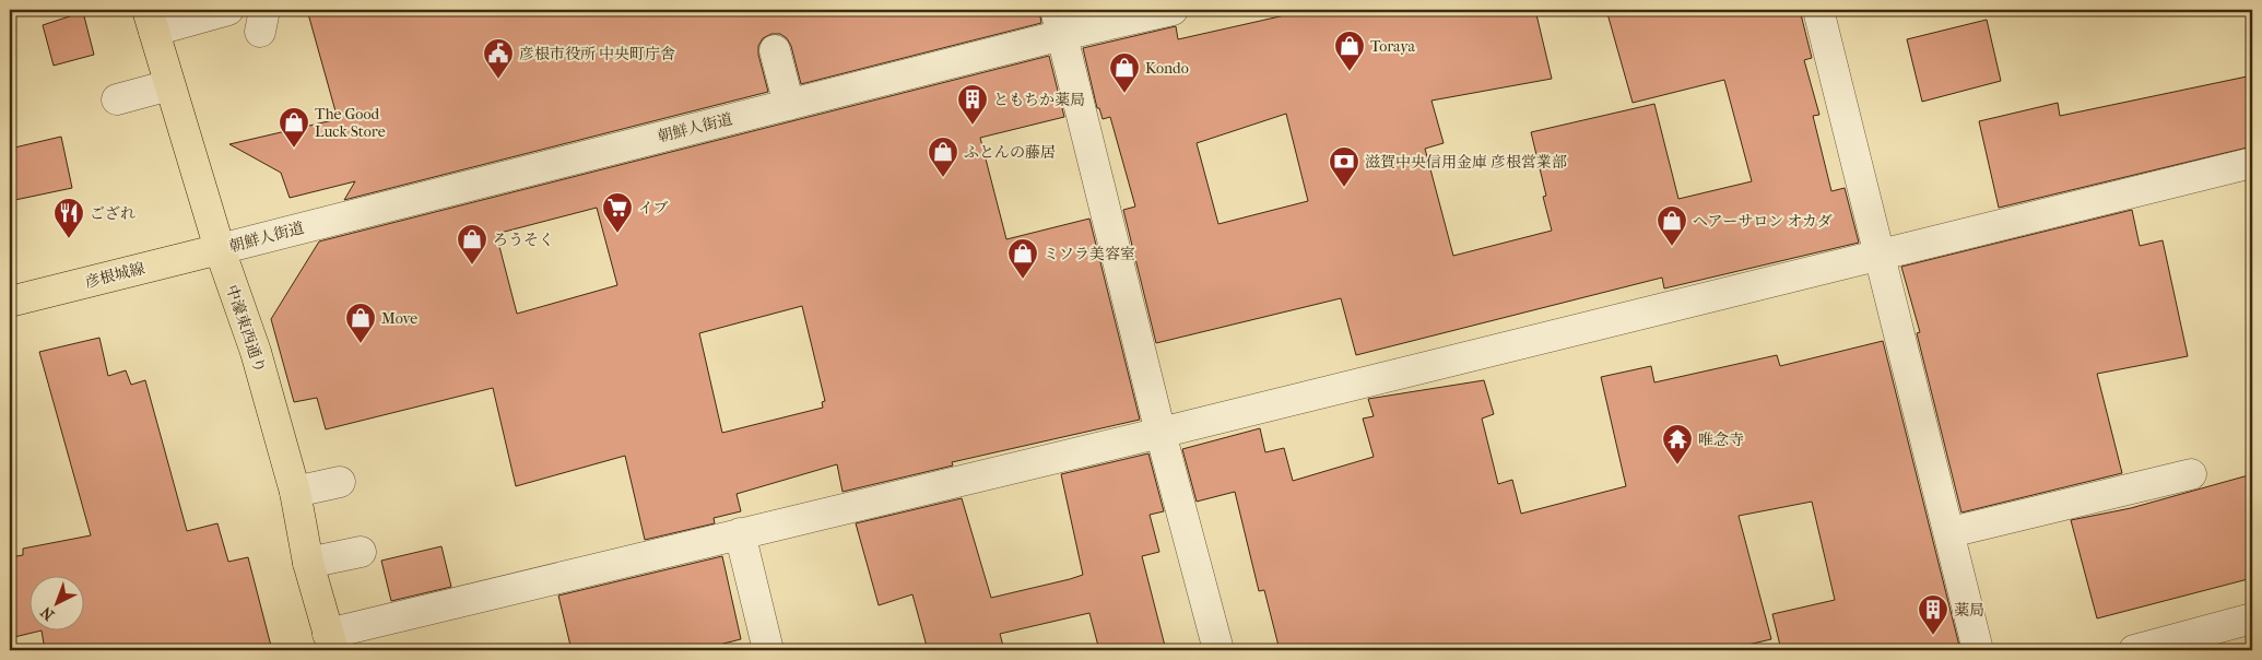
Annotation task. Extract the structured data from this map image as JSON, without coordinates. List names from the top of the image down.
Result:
{
  "streets": {
    "main road": ["彦根城線", "中濠東西通り"],
    "street": ["朝鮮人街道"]
  },
  "crossings": [
    ["朝鮮人街道", "彦根城線"],
    ["朝鮮人街道", "中濠東西通り"],
    ["彦根城線", "中濠東西通り"]
  ],
  "places": {
    "shop": [
      "Toraya",
      "Kondo",
      "The Good Luck Store",
      "ふとんの藤居",
      "ヘアーサロン オカダ",
      "ろうそく",
      "ミソラ美容室",
      "Move"
    ],
    "public building": ["彦根市役所 中央町庁舎"],
    "building": ["ともちか薬局", "薬局"],
    "bank": ["滋賀中央信用金庫 彦根営業部"],
    "supermarket": ["イブ"],
    "restaurant": ["ござれ"],
    "temple": ["唯念寺"]
  },
  "north": "bottom left"
}
